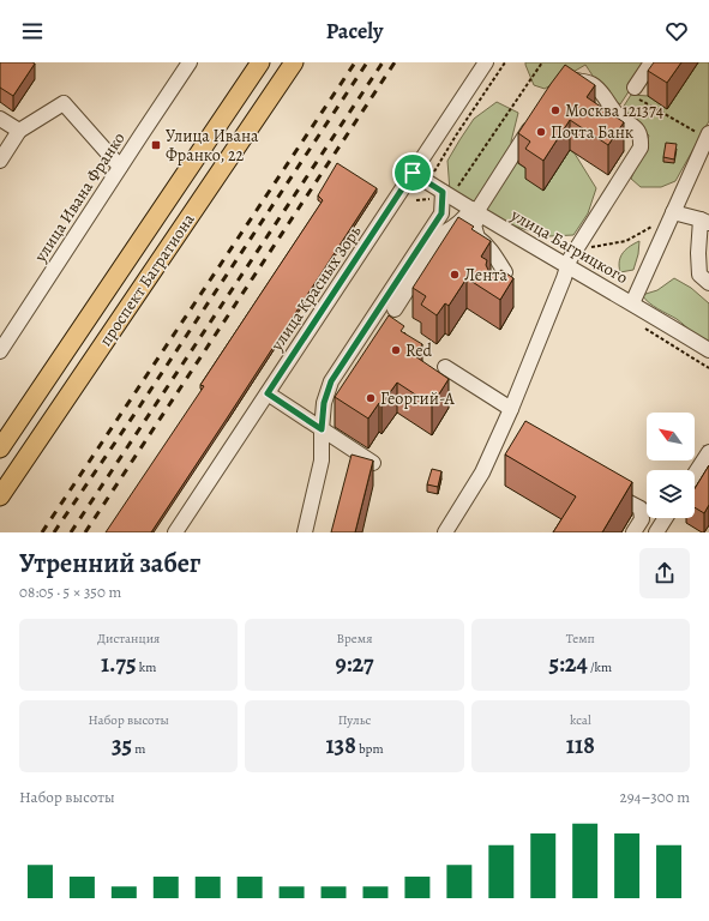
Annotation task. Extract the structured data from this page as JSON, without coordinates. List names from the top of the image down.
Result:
{
  "streets": {
    "main road": ["проспект Багратиона"],
    "street": ["улица Ивана Франко", "улица Багрицкого", "улица Красных Зорь"]
  },
  "crossings": [
    ["улица Багрицкого", "улица Красных Зорь"]
  ],
  "places": {
    "other": [
      "Москва 121374",
      "Почта Банк",
      "Лента",
      "Red",
      "Георгий-А"
    ],
    "transit": ["Улица Ивана Франко, 22"]
  },
  "north": "top left",
  "page": {
    "header": "Pacely",
    "heading": ["Утренний забег", "08:05 · 5 × 350 m"],
    "stats": [
      ["Дистанция", "1.75 km"],
      ["Время", "9:27"],
      ["Темп", "5:24 /km"],
      ["Набор высоты", "35 m"],
      ["Пульс", "138 bpm"],
      ["kcal", "118"]
    ],
    "chart": ["Набор высоты", "294–300 m"]
  }
}
